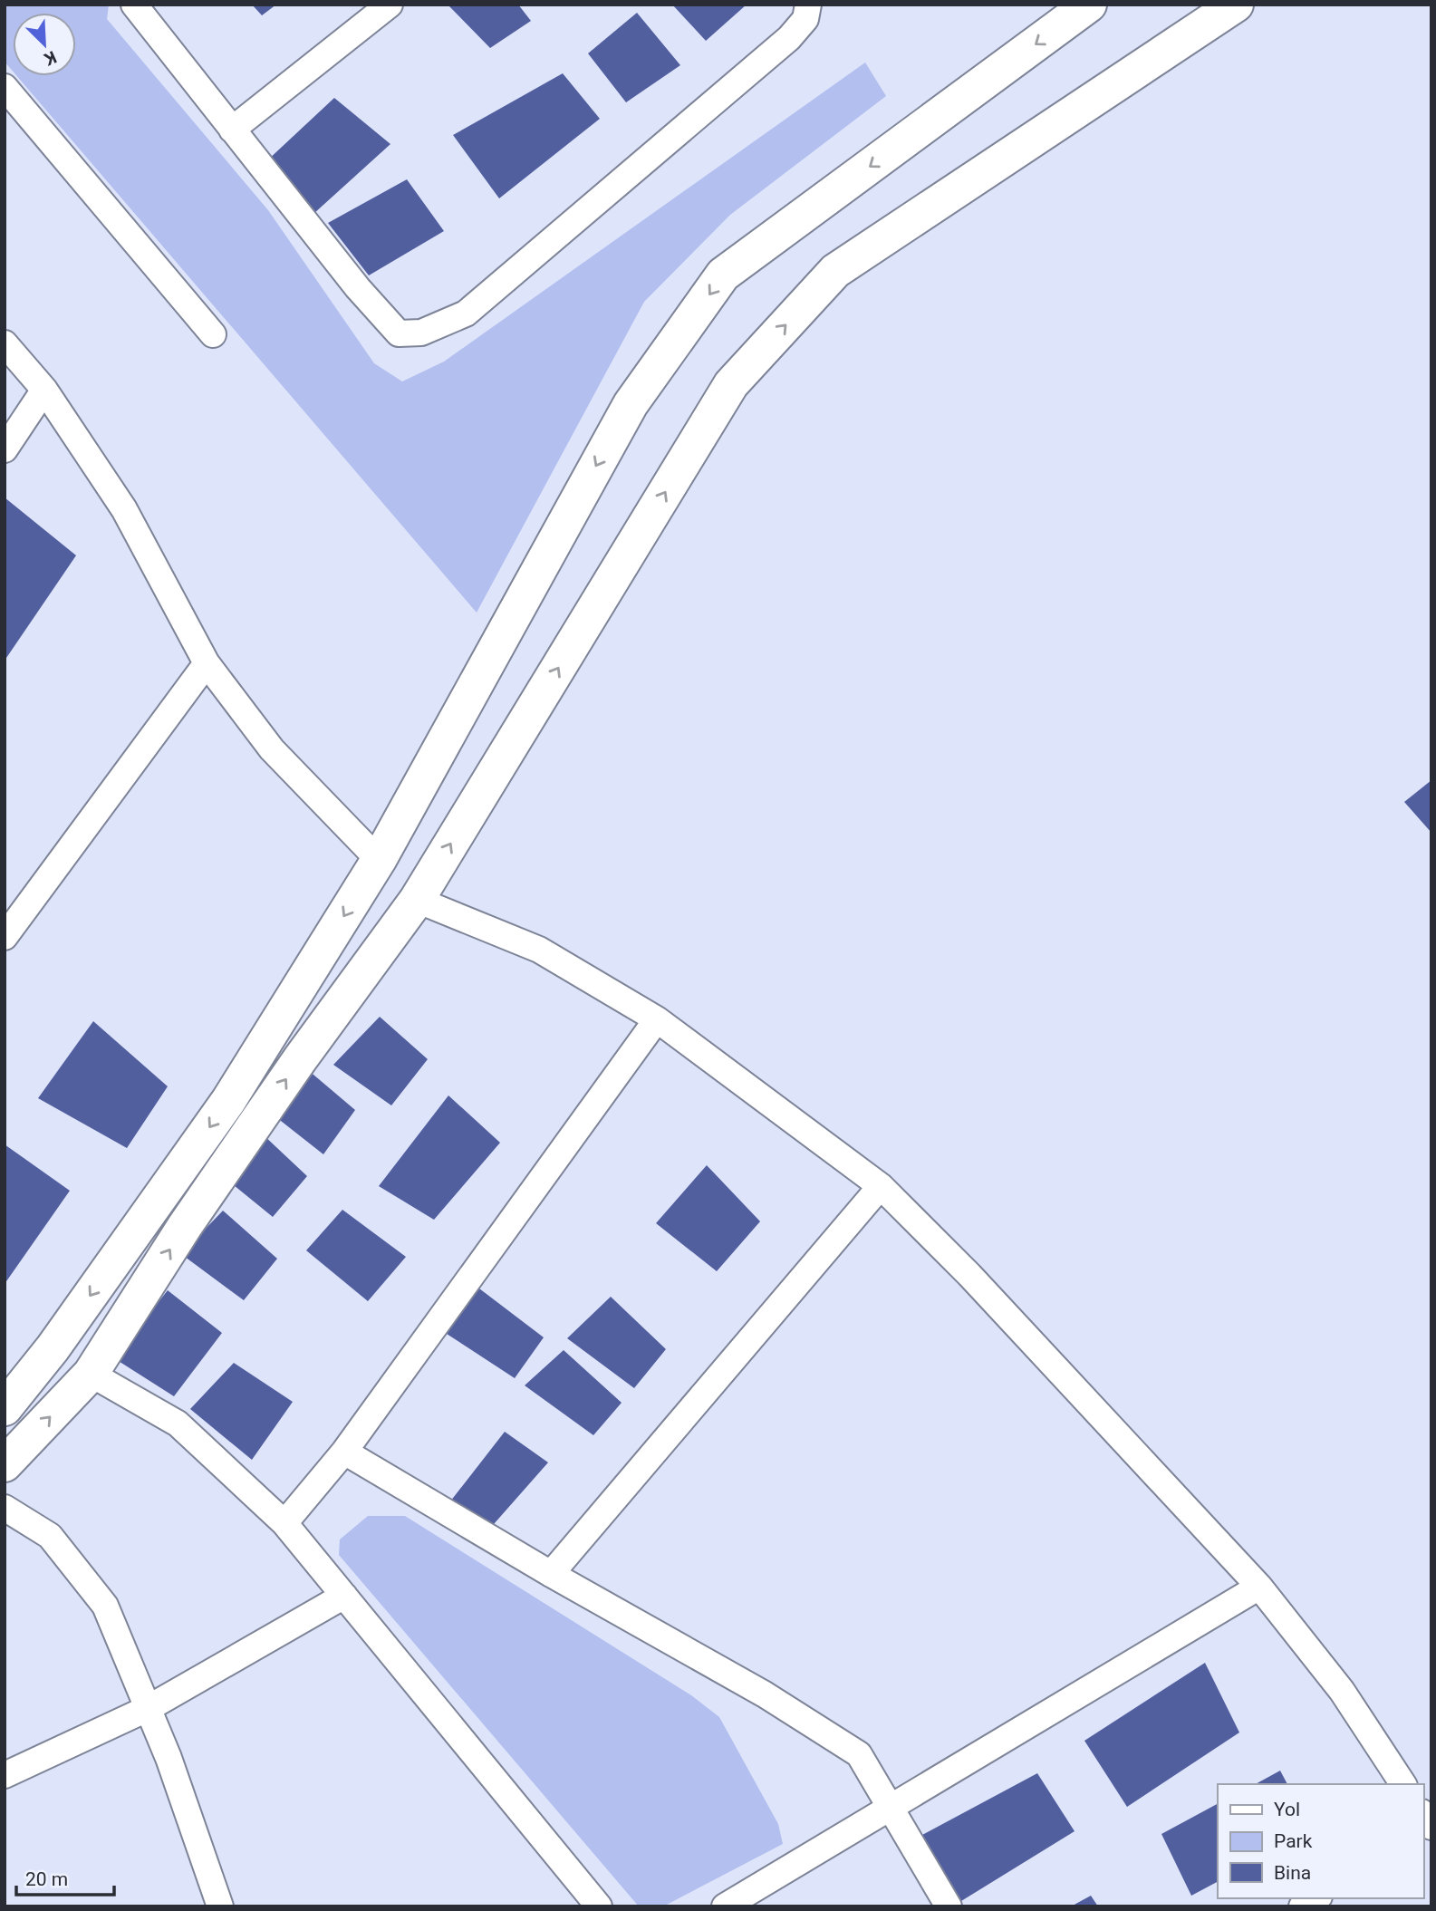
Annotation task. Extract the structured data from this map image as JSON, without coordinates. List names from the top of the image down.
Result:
{
  "legend": ["Yol", "Park", "Bina"],
  "scale_bar": "20 m",
  "north": "bottom right"
}
